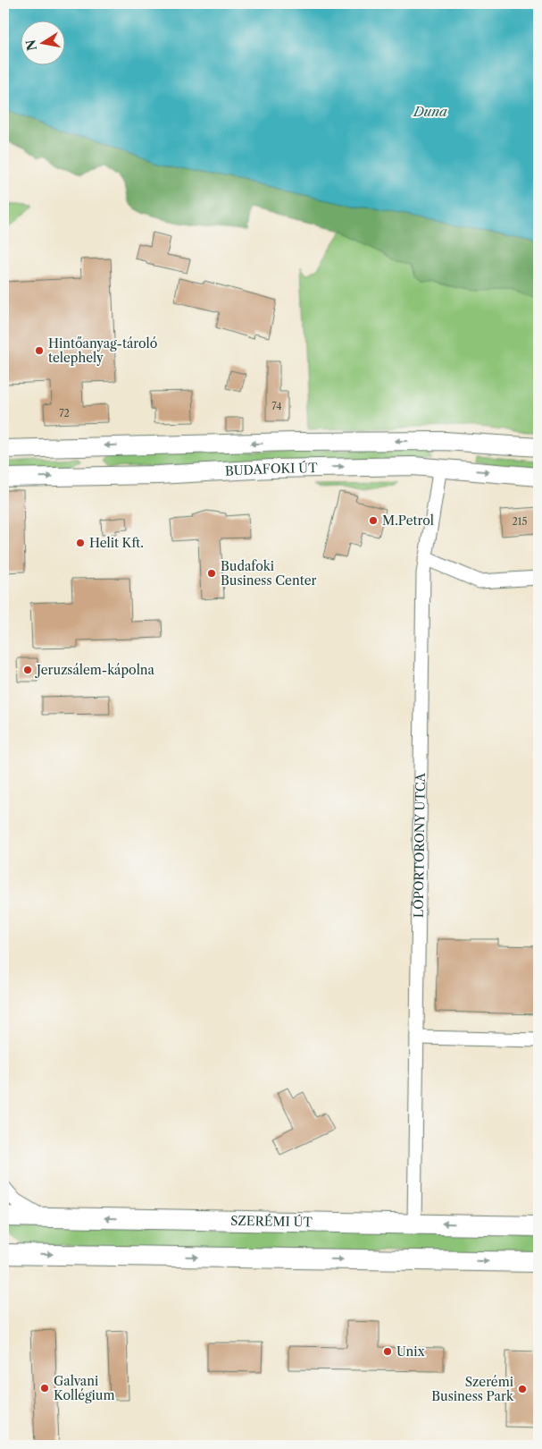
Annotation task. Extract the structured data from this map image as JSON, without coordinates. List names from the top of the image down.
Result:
{
  "streets": {
    "main road": ["BUDAFOKI ÚT", "SZERÉMI ÚT"],
    "street": ["LŐPORTORONY UTCA"]
  },
  "crossings": [
    ["BUDAFOKI ÚT", "LŐPORTORONY UTCA"],
    ["LŐPORTORONY UTCA", "SZERÉMI ÚT"]
  ],
  "water": ["Duna"],
  "places": [
    "Hintőanyag-tároló telephely",
    "M.Petrol",
    "Helit Kft.",
    "Budafoki Business Center",
    "Jeruzsálem-kápolna",
    "Unix",
    "Galvani Kollégium",
    "Szerémi Business Park"
  ],
  "house_numbers": ["74", "72", "215"],
  "north": "left"
}
